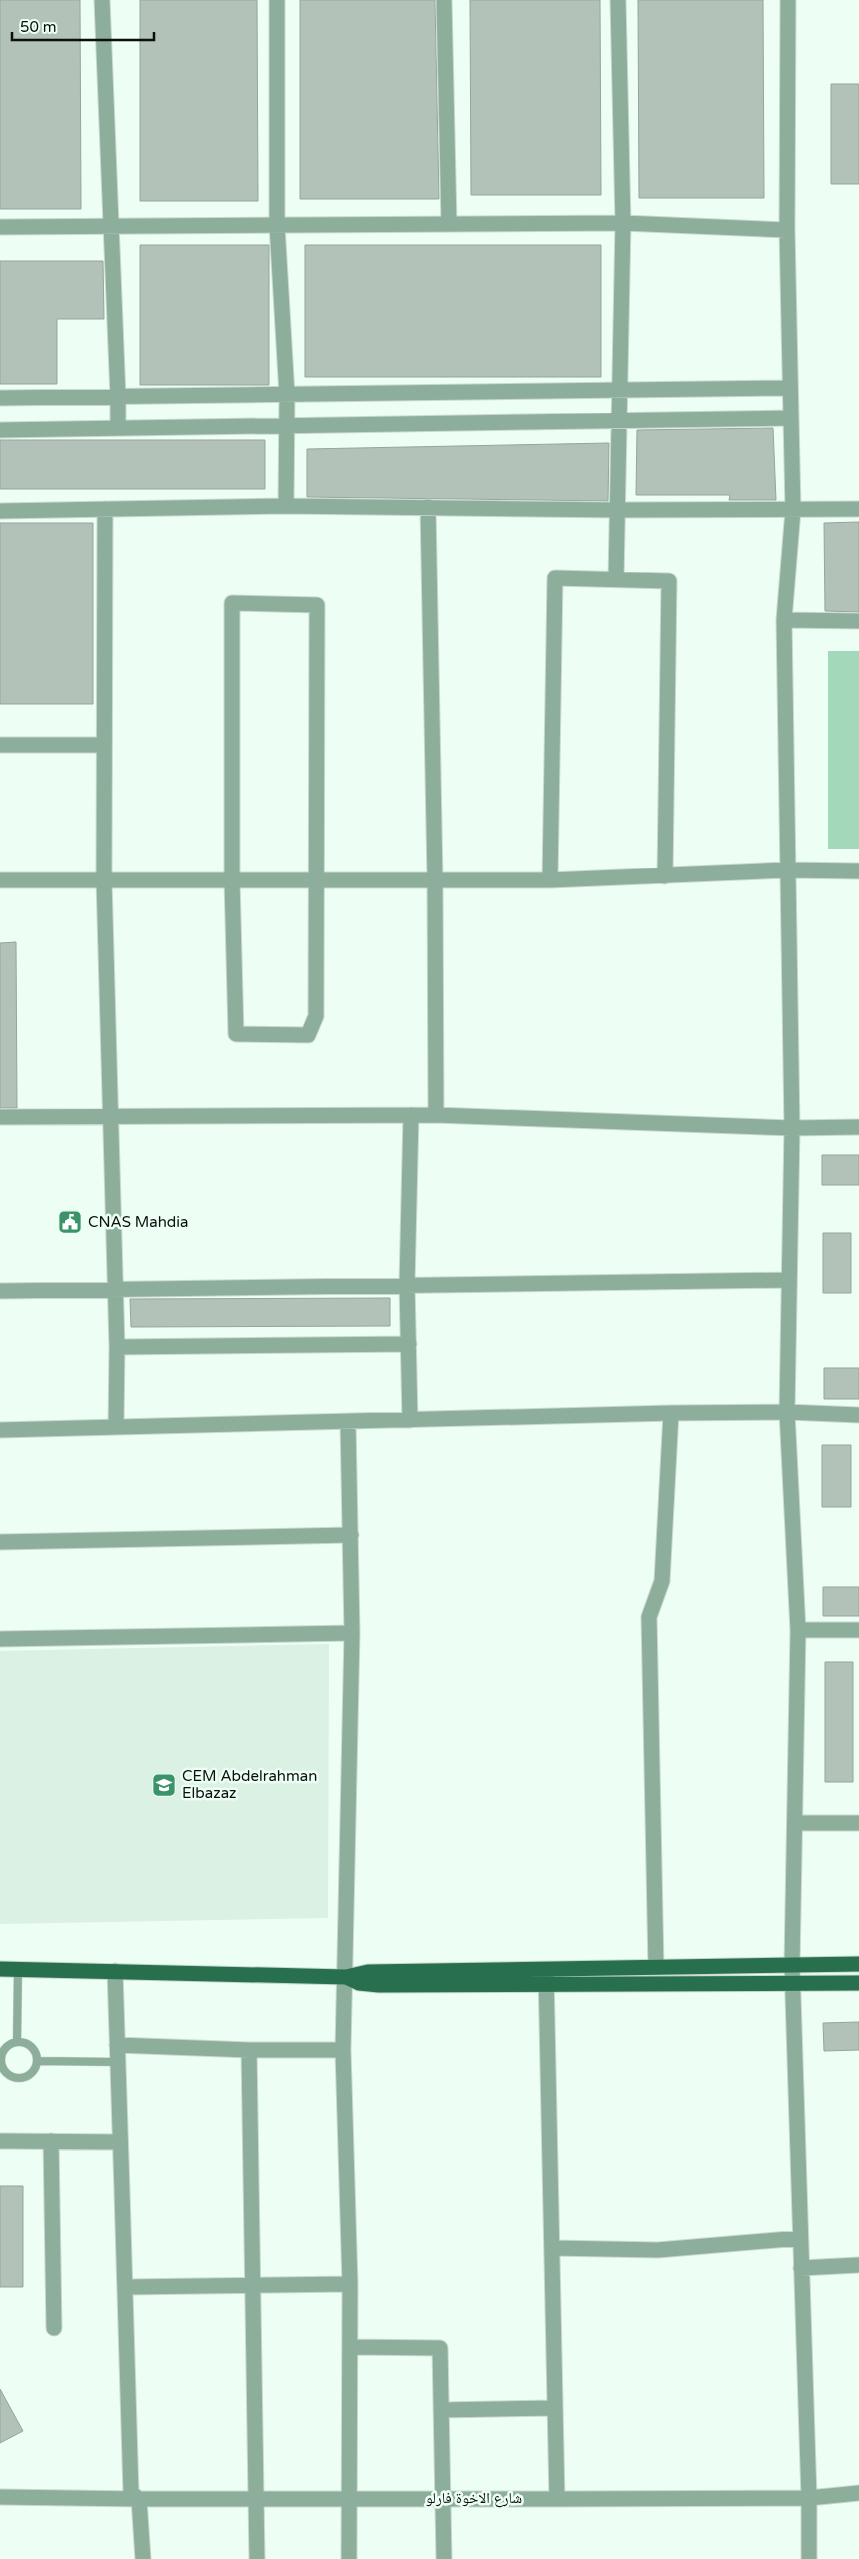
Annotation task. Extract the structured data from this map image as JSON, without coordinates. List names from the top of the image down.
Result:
{
  "streets": {
    "street": ["شارع الاخوة فارلو"]
  },
  "places": {
    "public building": ["CNAS Mahdia"],
    "school or university": ["CEM Abdelrahman Elbazaz"]
  },
  "scale_bar": "50 m"
}
